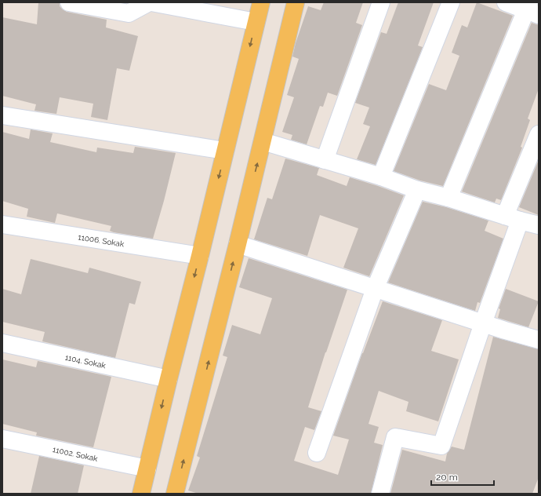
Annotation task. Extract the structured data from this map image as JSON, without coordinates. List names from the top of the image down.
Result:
{
  "streets": {
    "street": ["11006. Sokak", "1104. Sokak", "11002. Sokak"]
  },
  "scale_bar": "20 m"
}
